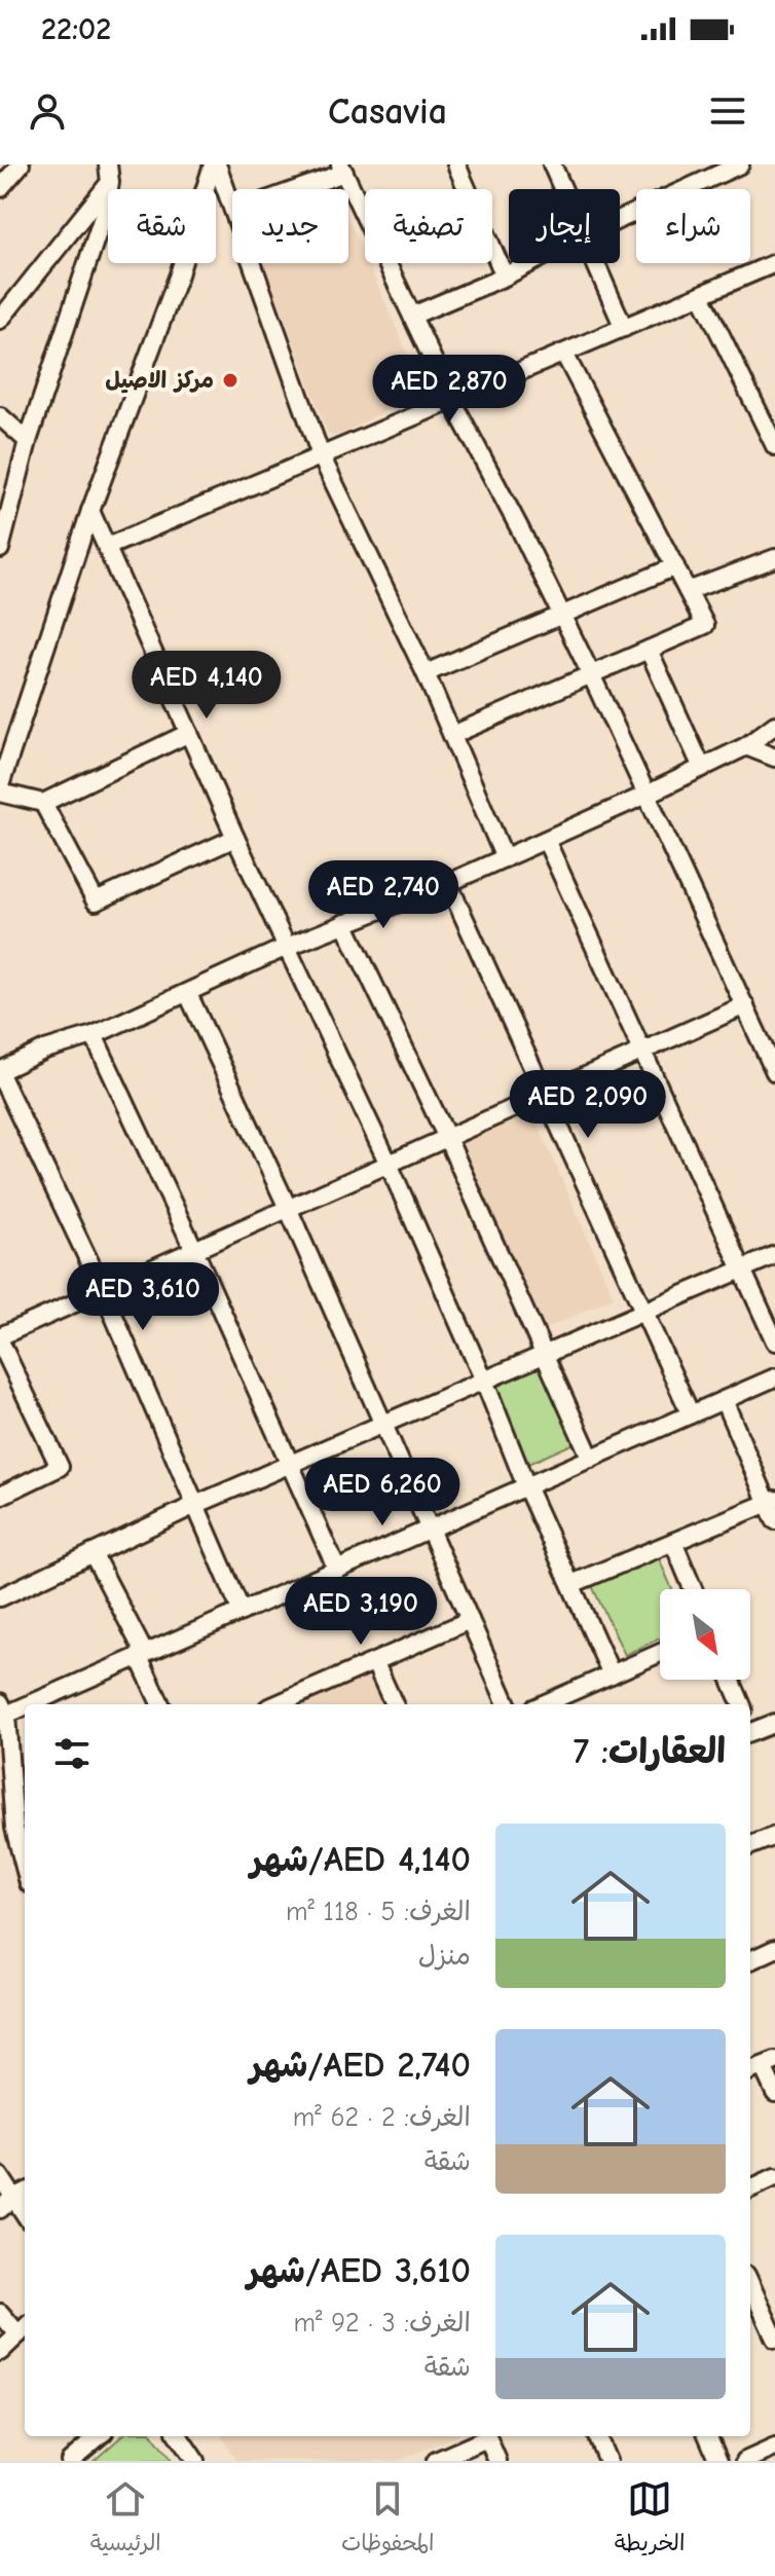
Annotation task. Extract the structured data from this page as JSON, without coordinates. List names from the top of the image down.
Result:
{
  "places": ["مركز الاصيل"],
  "north": "bottom right",
  "page": {
    "status": "22:02",
    "header": "Casavia",
    "chip": [
      "شراء",
      "إيجار",
      "تصفية",
      "جديد",
      "شقة"
    ],
    "price": [
      "AED 2,870",
      "AED 4,140",
      "AED 2,740",
      "AED 2,090",
      "AED 3,610",
      "AED 6,260",
      "AED 3,190"
    ],
    "heading": "العقارات: 7",
    "list": [
      {
        "name": "AED 4,140/شهر",
        "note": "الغرف: 5 · 118 m² · منزل"
      },
      {
        "name": "AED 2,740/شهر",
        "note": "الغرف: 2 · 62 m² · شقة"
      },
      {
        "name": "AED 3,610/شهر",
        "note": "الغرف: 3 · 92 m² · شقة"
      }
    ],
    "tabs": ["الخريطة", "المحفوظات", "الرئيسية"]
  }
}
